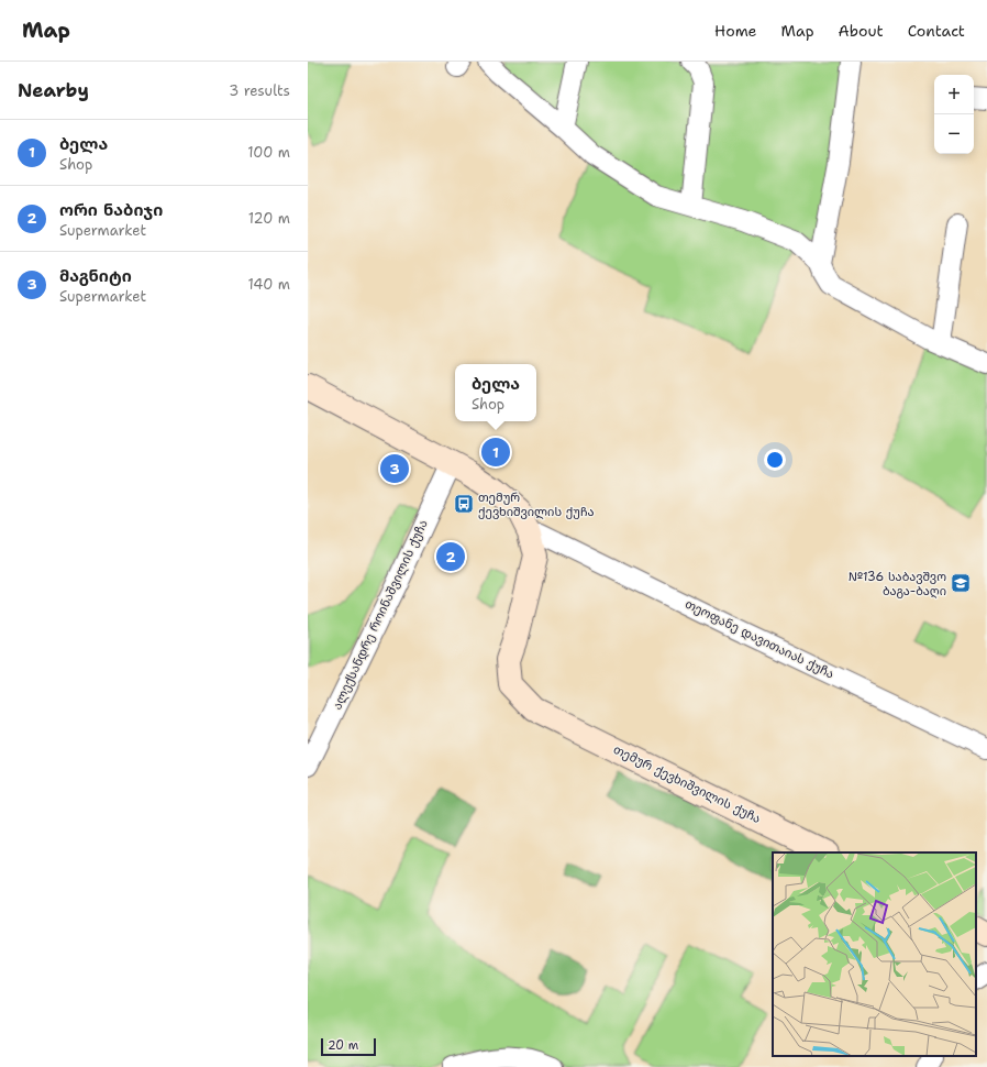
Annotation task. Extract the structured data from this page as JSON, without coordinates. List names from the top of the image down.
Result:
{
  "streets": {
    "main road": ["თემურ ქევხიშვილის ქუჩა"],
    "street": ["ალექსანდრე როინაშვილის ქუჩა", "თეოფანე დავითაიას ქუჩა"]
  },
  "crossings": [
    ["ალექსანდრე როინაშვილის ქუჩა", "თემურ ქევხიშვილის ქუჩა"],
    ["თეოფანე დავითაიას ქუჩა", "თემურ ქევხიშვილის ქუჩა"]
  ],
  "places": {
    "bus stop": ["თემურ ქევხიშვილის ქუჩა"],
    "school or university": ["№136 საბავშვო ბაგა-ბაღი"]
  },
  "scale_bar": "20 m",
  "page": {
    "header": "Map",
    "nav": [
      "Home",
      "Map",
      "About",
      "Contact"
    ],
    "heading": ["Nearby", "3 results"],
    "map_buttons": ["+", "−"],
    "list": [
      {
        "mark": "1",
        "name": "ბელა",
        "note": "Shop",
        "value": "100 m"
      },
      {
        "mark": "2",
        "name": "ორი ნაბიჯი",
        "note": "Supermarket",
        "value": "120 m"
      },
      {
        "mark": "3",
        "name": "მაგნიტი",
        "note": "Supermarket",
        "value": "140 m"
      }
    ],
    "popup": ["ბელა", "Shop"],
    "pins": ["1", "3", "2"],
    "scale": "20 m"
  }
}
